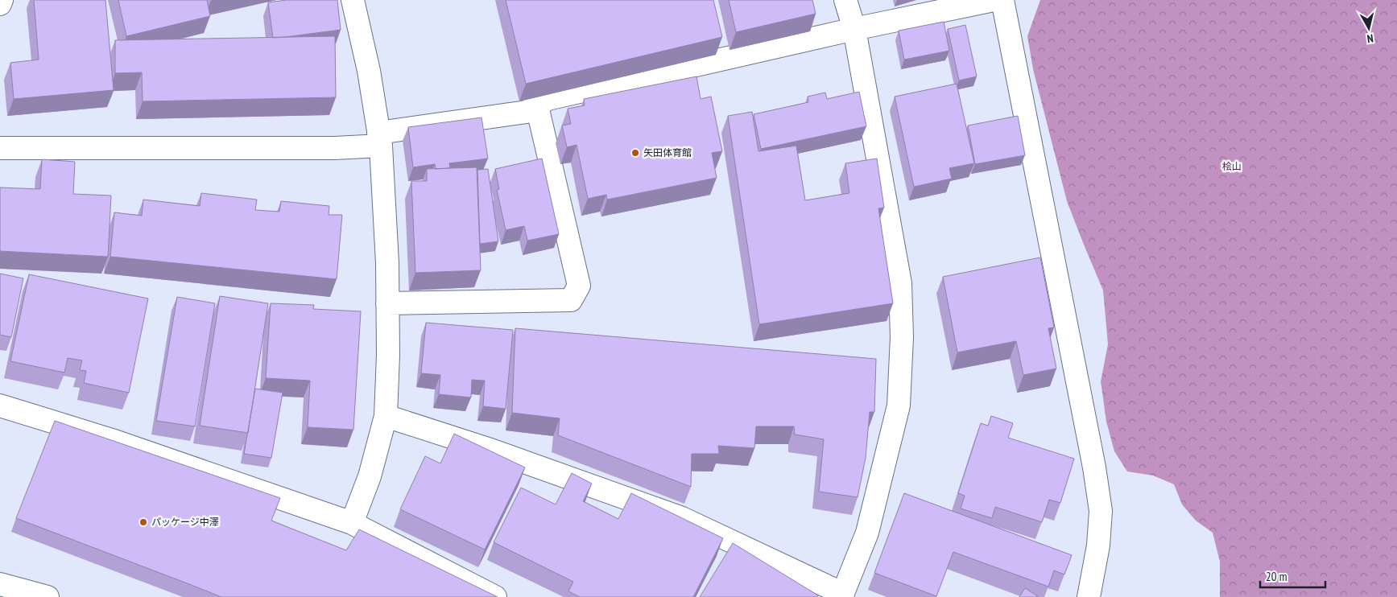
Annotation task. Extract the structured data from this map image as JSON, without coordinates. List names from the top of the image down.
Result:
{
  "parks": ["桧山"],
  "places": ["矢田体育館", "パッケージ中澤"],
  "scale_bar": "20 m",
  "north": "bottom"
}
